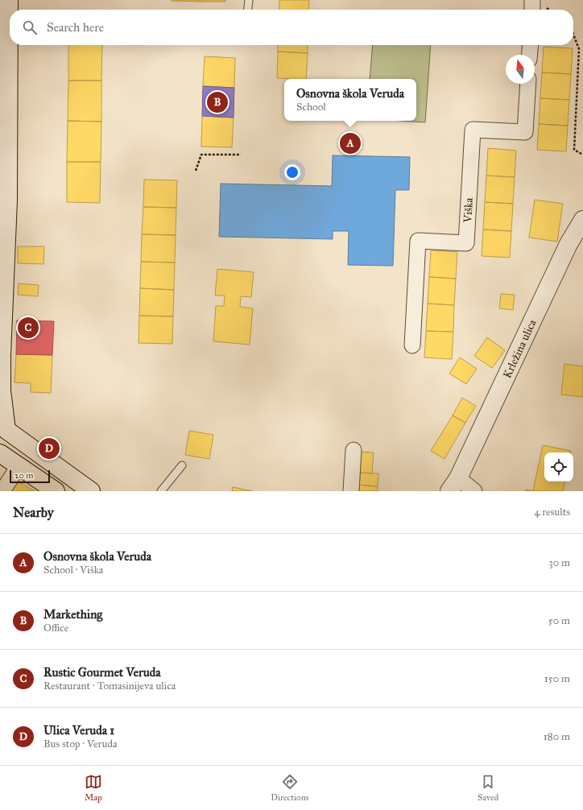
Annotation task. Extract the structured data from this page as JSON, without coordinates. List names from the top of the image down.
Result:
{
  "streets": {
    "main road": ["Krležina ulica"],
    "street": ["Viška"]
  },
  "scale_bar": "20 m",
  "north": "top",
  "page": {
    "search": "Search here",
    "popup": ["Osnovna škola Veruda", "School"],
    "pins": [
      "B",
      "A",
      "C",
      "D"
    ],
    "scale": "20 m",
    "heading": ["Nearby", "4 results"],
    "list": [
      {
        "mark": "A",
        "name": "Osnovna škola Veruda",
        "note": "School · Viška",
        "value": "30 m"
      },
      {
        "mark": "B",
        "name": "Markething",
        "note": "Office",
        "value": "50 m"
      },
      {
        "mark": "C",
        "name": "Rustic Gourmet Veruda",
        "note": "Restaurant · Tomasinijeva ulica",
        "value": "150 m"
      },
      {
        "mark": "D",
        "name": "Ulica Veruda 1",
        "note": "Bus stop · Veruda",
        "value": "180 m"
      }
    ],
    "nav": ["Map", "Directions", "Saved"]
  }
}
